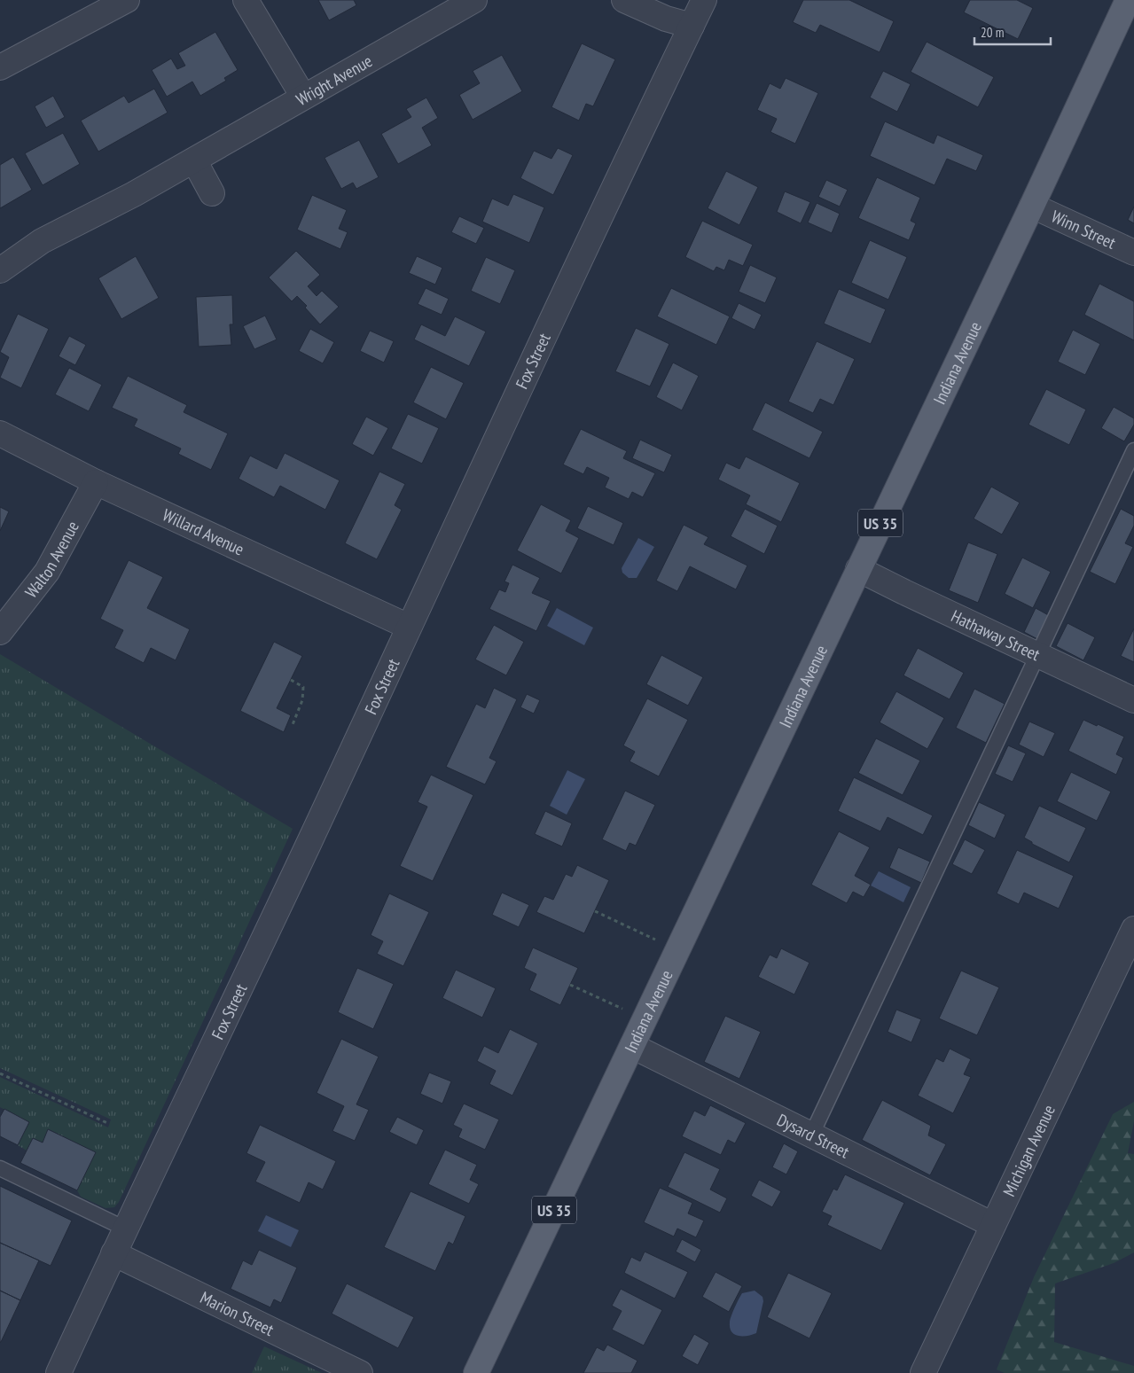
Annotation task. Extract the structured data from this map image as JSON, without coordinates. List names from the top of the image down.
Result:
{
  "streets": {
    "main road": ["Indiana Avenue", "US 35"],
    "street": [
      "Wright Avenue",
      "Winn Street",
      "Fox Street",
      "Willard Avenue",
      "Walton Avenue",
      "Hathaway Street",
      "Dysard Street",
      "Michigan Avenue",
      "Marion Street"
    ]
  },
  "crossings": [
    ["Winn Street", "Indiana Avenue"],
    ["Fox Street", "Willard Avenue"],
    ["Fox Street", "Marion Street"],
    ["Indiana Avenue", "Hathaway Street"],
    ["Indiana Avenue", "Dysard Street"],
    ["Willard Avenue", "Walton Avenue"],
    ["Dysard Street", "Michigan Avenue"]
  ],
  "scale_bar": "20 m"
}
